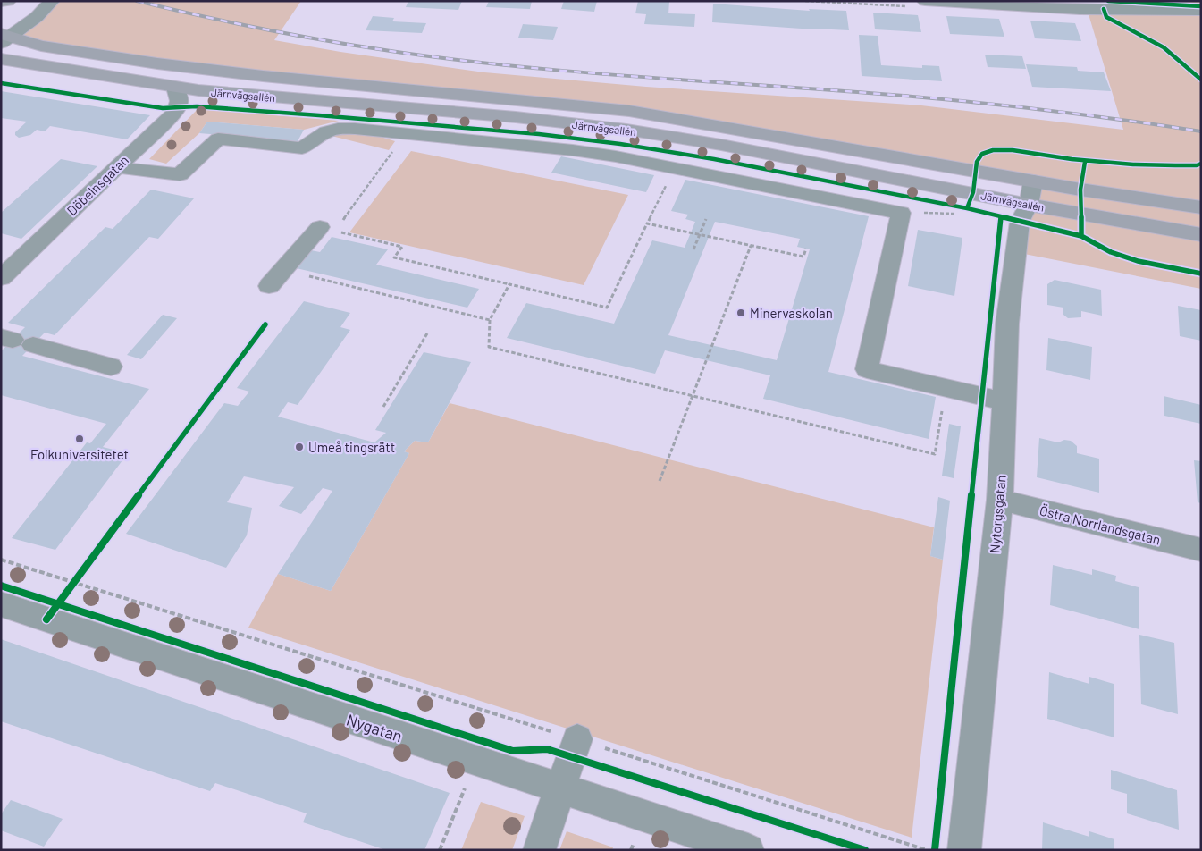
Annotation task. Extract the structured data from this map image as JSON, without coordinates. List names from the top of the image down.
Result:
{
  "streets": {
    "main road": ["Järnvägsallén"],
    "street": [
      "Döbelnsgatan",
      "Nytorgsgatan",
      "Östra Norrlandsgatan",
      "Nygatan"
    ]
  },
  "crossings": [
    ["Järnvägsallén", "Döbelnsgatan"],
    ["Järnvägsallén", "Nytorgsgatan"],
    ["Nytorgsgatan", "Östra Norrlandsgatan"]
  ],
  "places": ["Minervaskolan", "Folkuniversitetet", "Umeå tingsrätt"]
}
